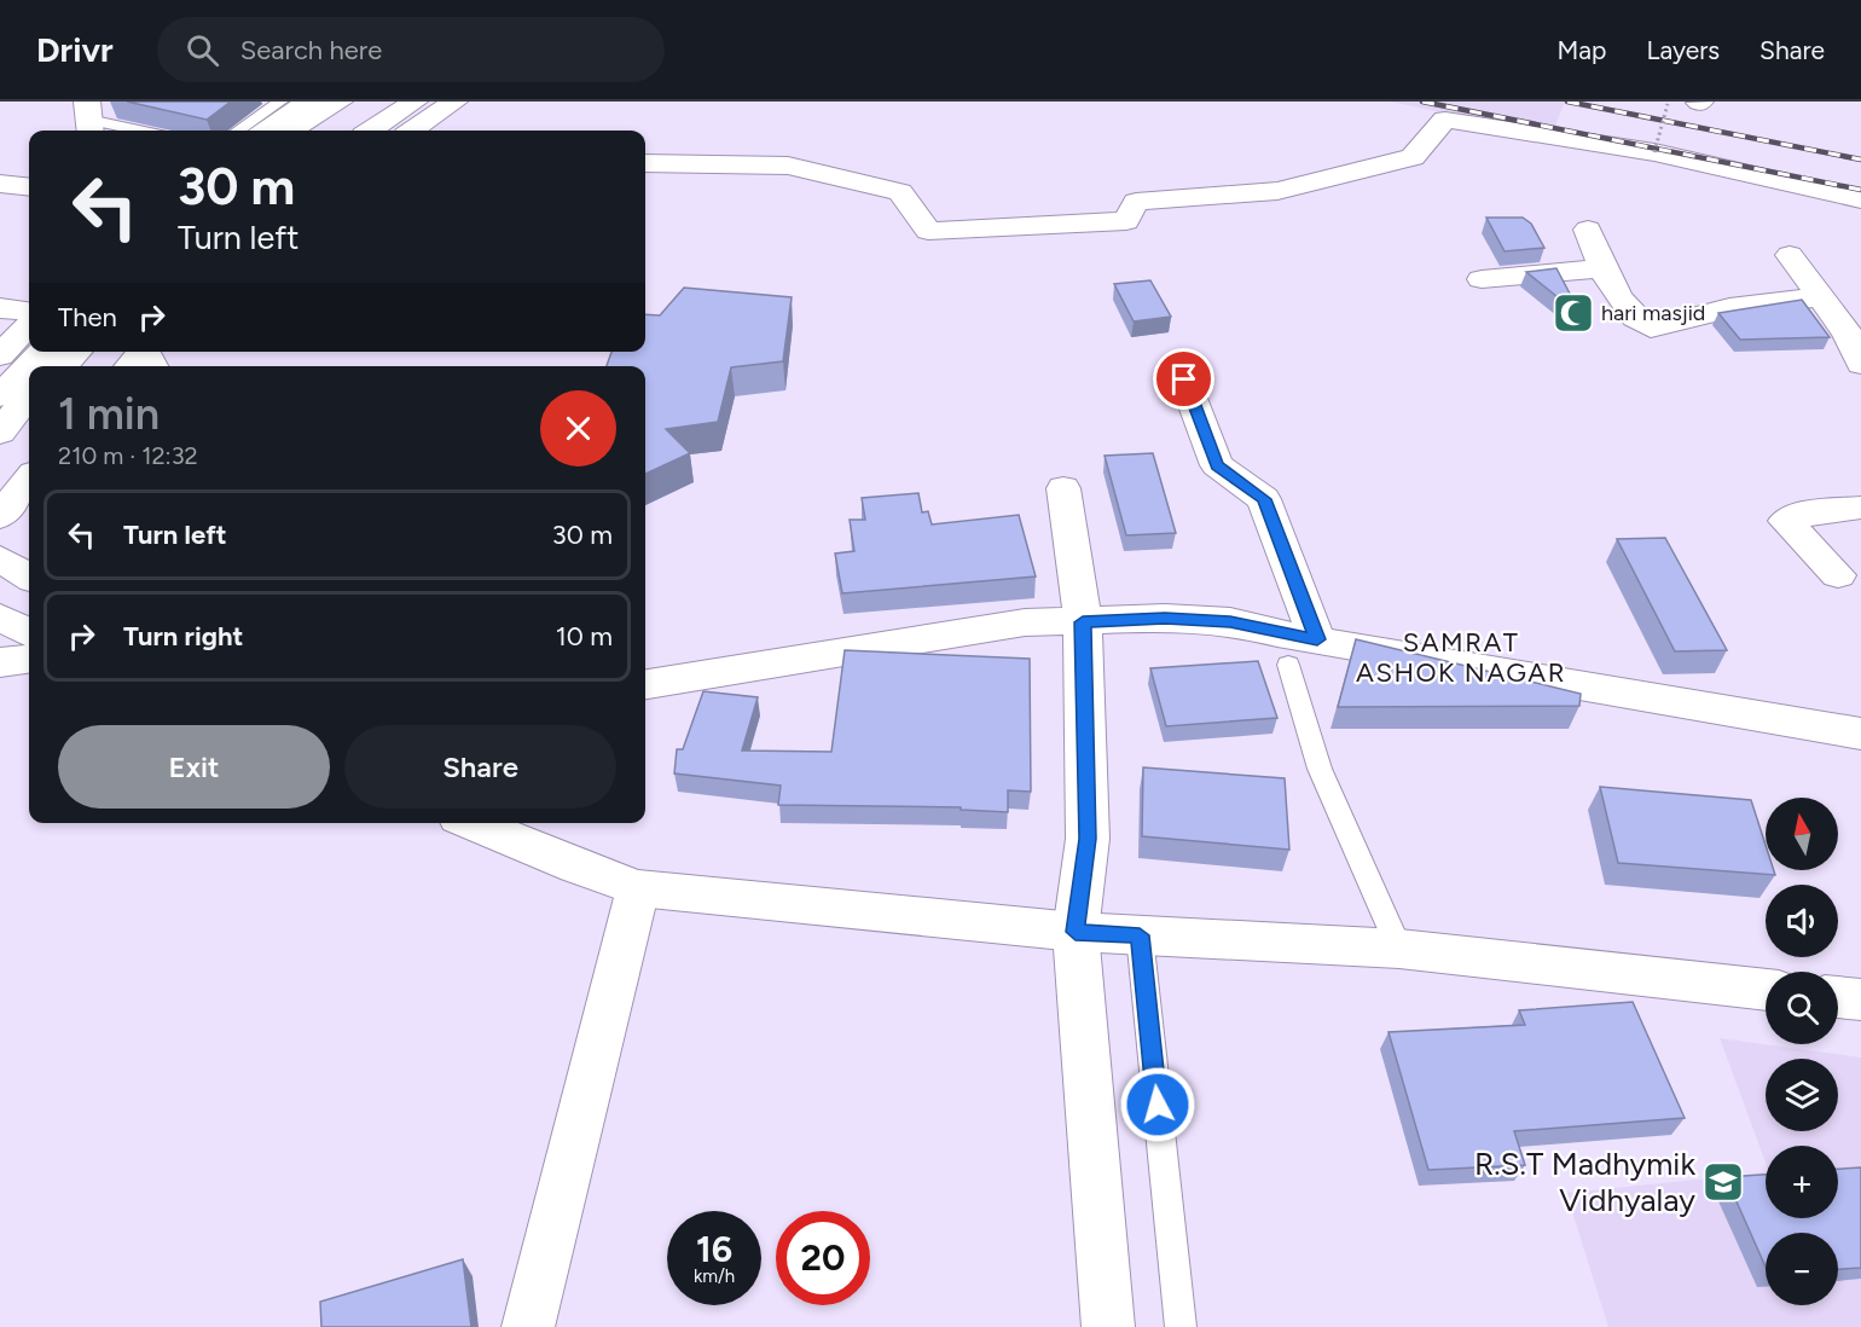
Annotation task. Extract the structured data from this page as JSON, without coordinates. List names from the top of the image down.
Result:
{
  "districts": ["SAMRAT ASHOK NAGAR"],
  "places": {
    "mosque": ["hari masjid"],
    "school or university": ["R.S.T Madhymik Vidhyalay"]
  },
  "north": "top",
  "page": {
    "header": "Drivr",
    "search": "Search here",
    "nav": ["Map", "Layers", "Share"],
    "turn": ["30 m", "Turn left"],
    "then": "Then",
    "heading": ["1 min", "210 m · 12:32"],
    "list": [
      {
        "name": "Turn left",
        "value": "30 m"
      },
      {
        "name": "Turn right",
        "value": "10 m"
      }
    ],
    "buttons": ["Exit", "Share"],
    "map_buttons": ["+", "−"],
    "speed": "16 km/h",
    "limit": "20"
  }
}
